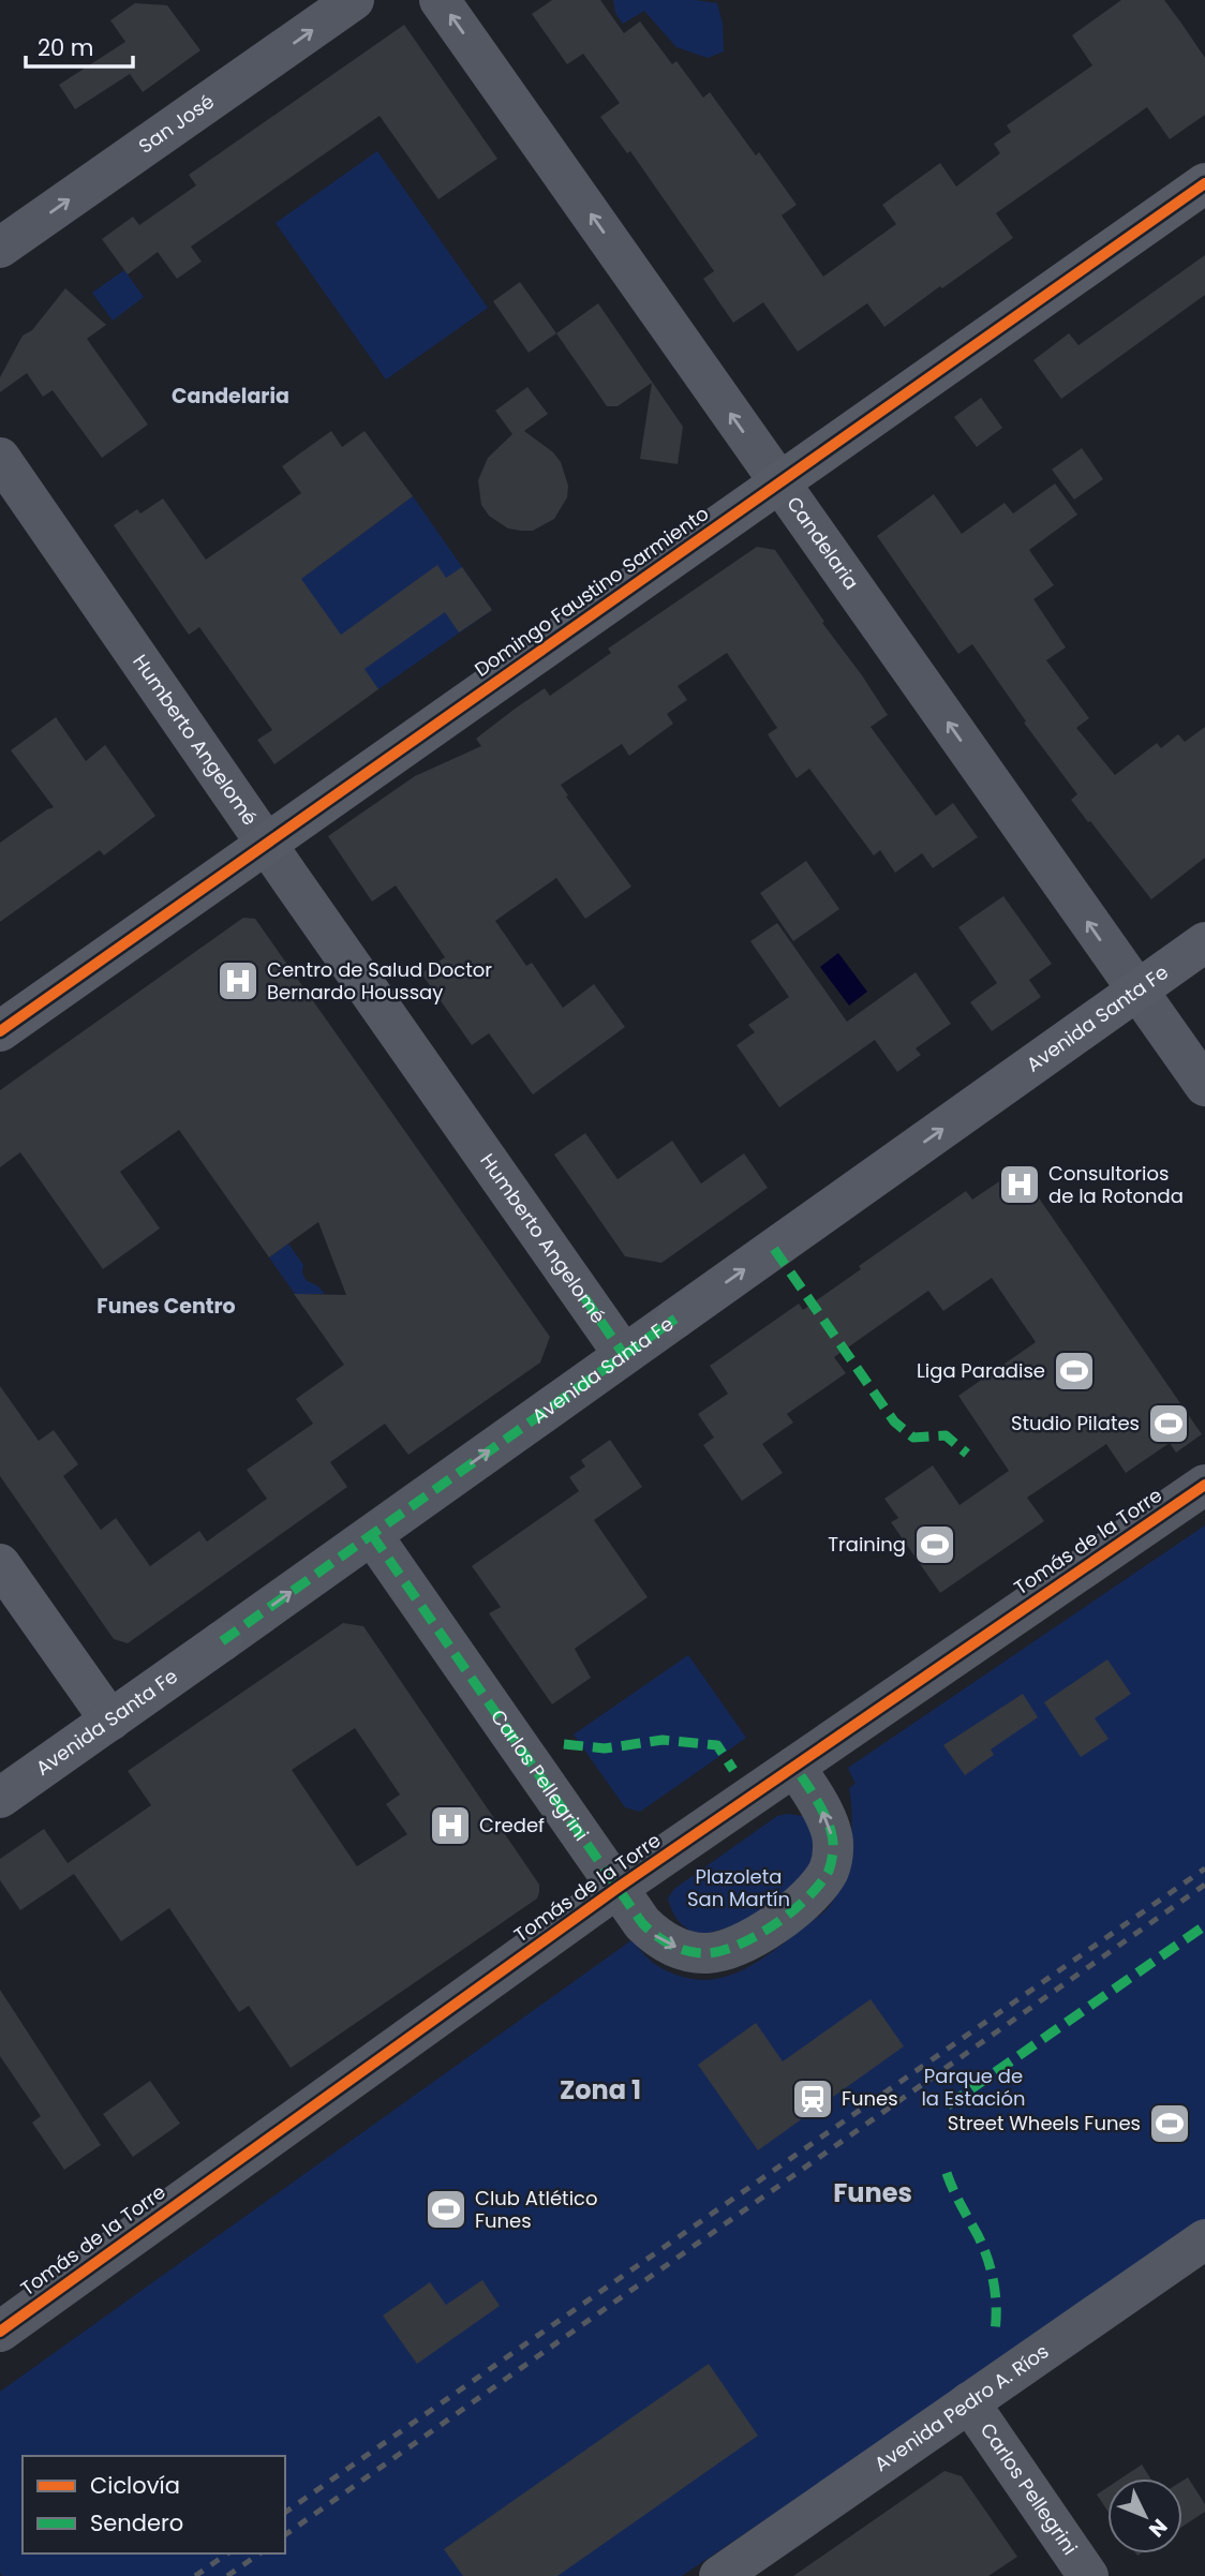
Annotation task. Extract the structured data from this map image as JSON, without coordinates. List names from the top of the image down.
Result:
{
  "streets": {
    "street": [
      "San José",
      "Candelaria",
      "Domingo Faustino Sarmiento",
      "Humberto Angelomé",
      "Avenida Santa Fe",
      "Tomás de la Torre",
      "Carlos Pellegrini",
      "Avenida Pedro A. Ríos"
    ]
  },
  "crossings": [
    ["Candelaria", "Domingo Faustino Sarmiento"],
    ["Candelaria", "Avenida Santa Fe"],
    ["Domingo Faustino Sarmiento", "Humberto Angelomé"],
    ["Humberto Angelomé", "Avenida Santa Fe"],
    ["Avenida Santa Fe", "Carlos Pellegrini"],
    ["Tomás de la Torre", "Carlos Pellegrini"],
    ["Carlos Pellegrini", "Avenida Pedro A. Ríos"]
  ],
  "one_way": ["San José", "Candelaria", "Avenida Santa Fe"],
  "districts": [
    "Candelaria",
    "Funes Centro",
    "Zona 1",
    "Funes"
  ],
  "parks": ["Plazoleta San Martín", "Parque de la Estación"],
  "places": {
    "hospital": ["Centro de Salud Doctor Bernardo Houssay", "Consultorios de la Rotonda", "Credef"],
    "sports": [
      "Liga Paradise",
      "Studio Pilates",
      "Training",
      "Street Wheels Funes",
      "Club Atlético Funes"
    ],
    "station": ["Funes"]
  },
  "legend": ["Ciclovía", "Sendero"],
  "scale_bar": "20 m",
  "north": "bottom right"
}
